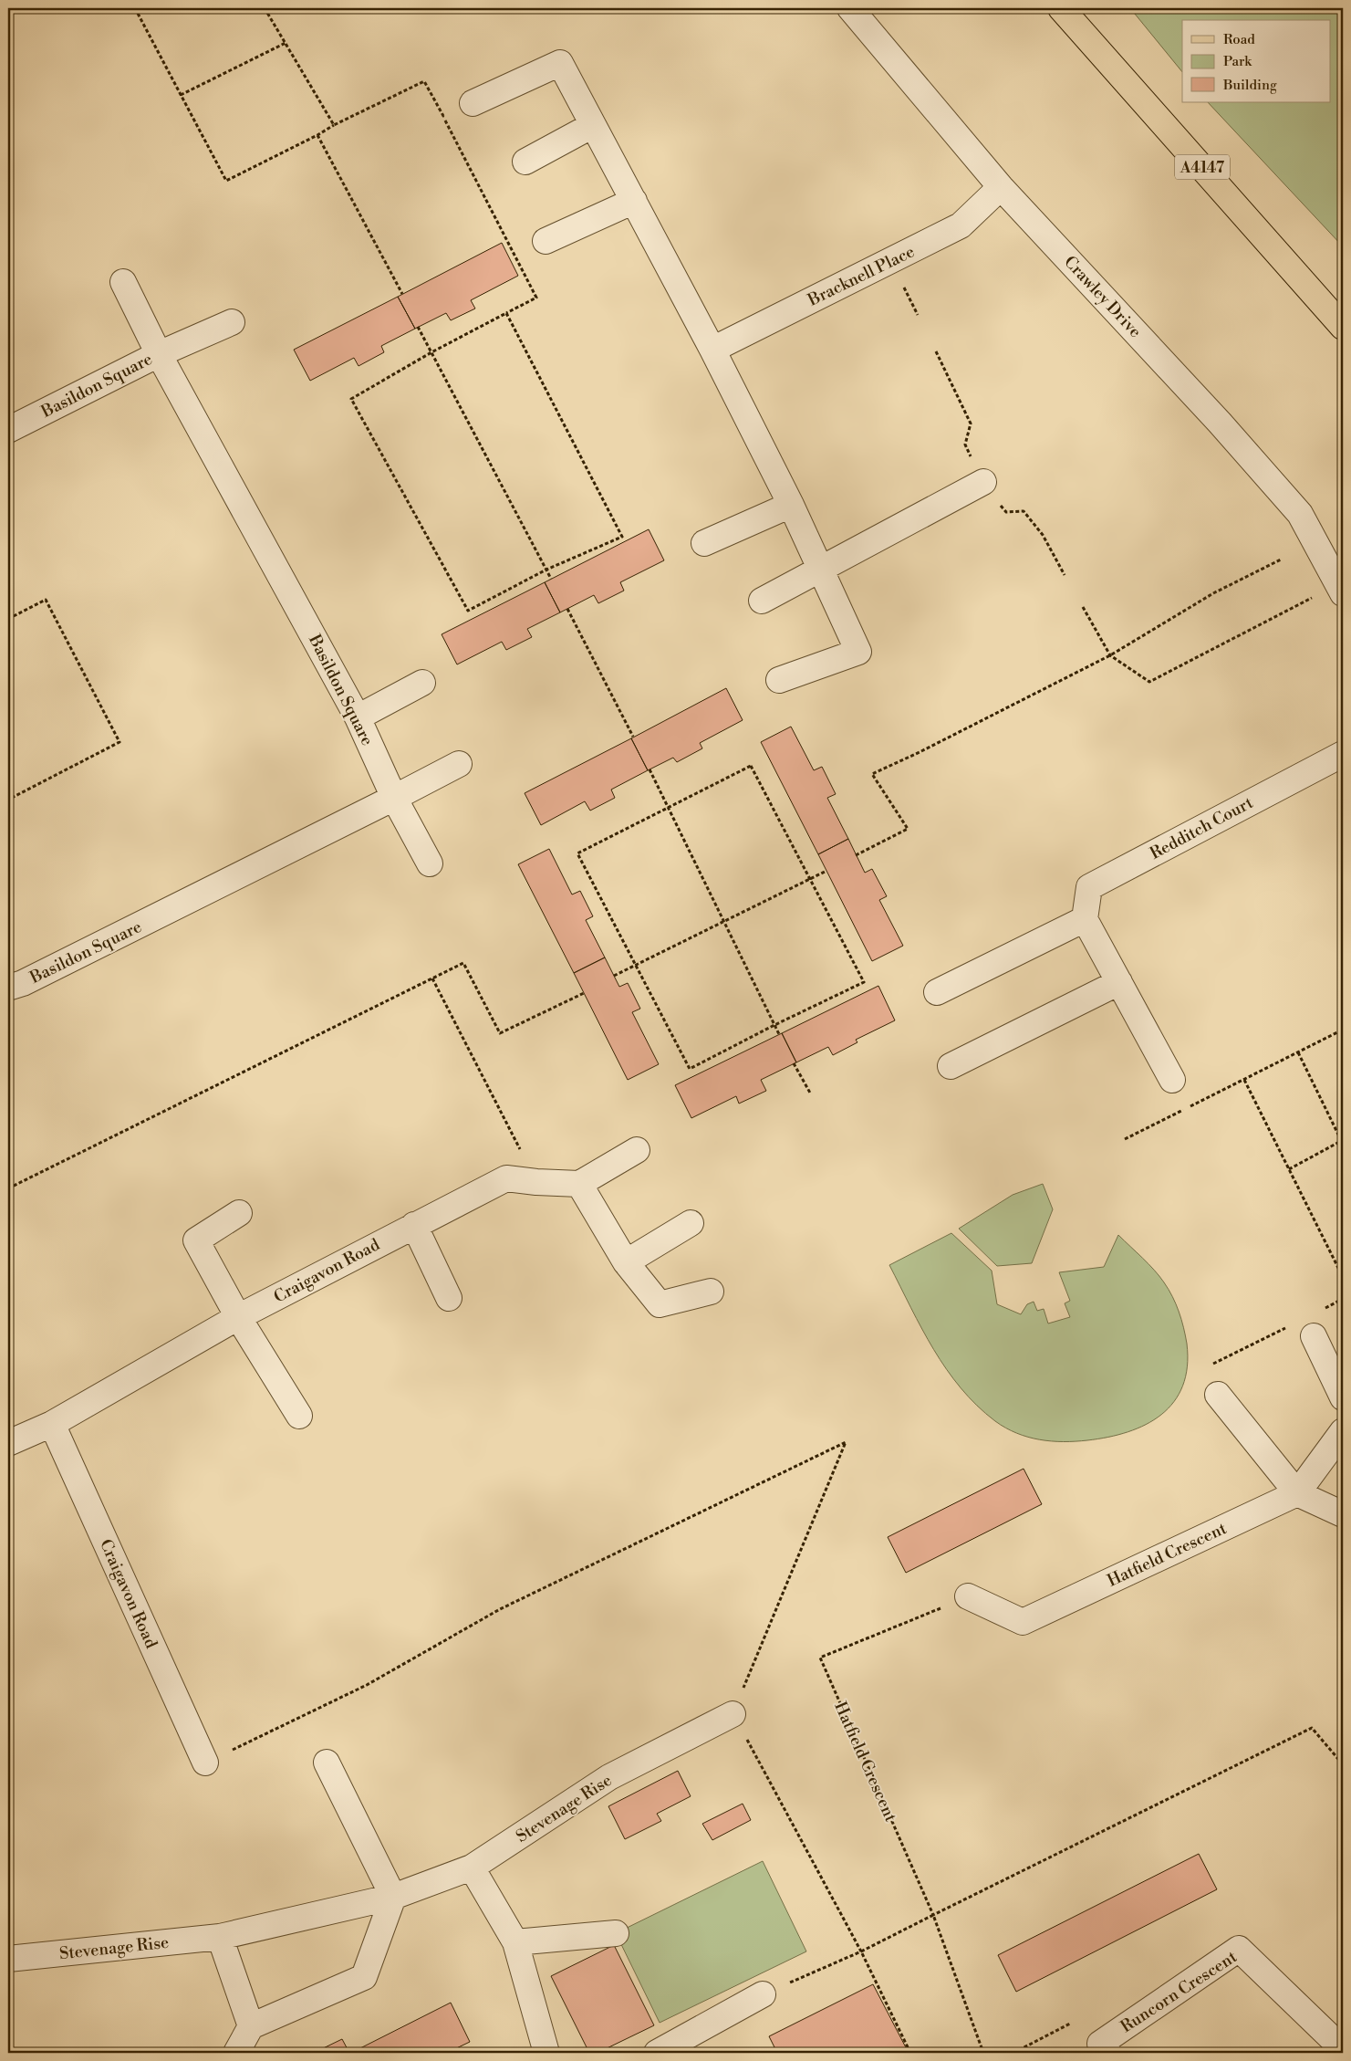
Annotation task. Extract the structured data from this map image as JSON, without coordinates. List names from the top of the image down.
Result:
{
  "streets": {
    "main road": ["A4147"],
    "street": [
      "Bracknell Place",
      "Crawley Drive",
      "Basildon Square",
      "Redditch Court",
      "Craigavon Road",
      "Hatfield Crescent",
      "Stevenage Rise",
      "Runcorn Crescent"
    ]
  },
  "crossings": [
    ["Bracknell Place", "Crawley Drive"]
  ],
  "legend": ["Road", "Park", "Building"]
}
